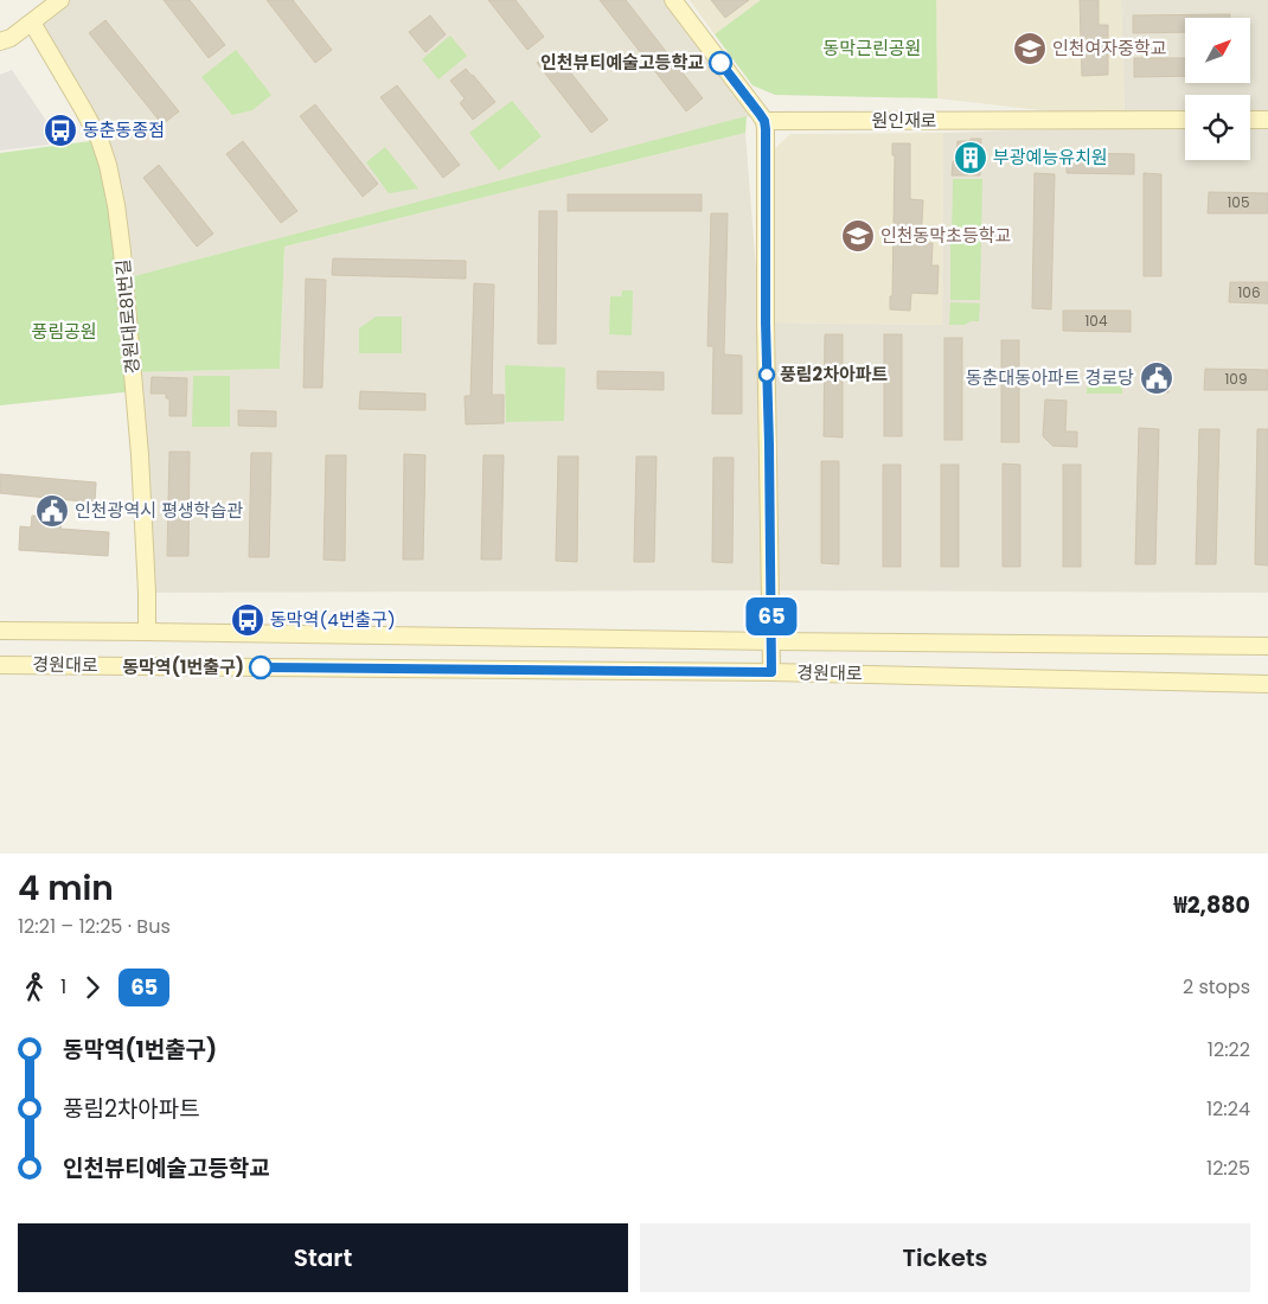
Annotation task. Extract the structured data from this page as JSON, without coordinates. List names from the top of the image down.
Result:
{
  "streets": {
    "main road": ["원인재로", "경원대로81번길", "경원대로"]
  },
  "crossings": [
    ["경원대로81번길", "경원대로"]
  ],
  "parks": ["동막근린공원", "풍림공원"],
  "places": {
    "school or university": ["인천여자중학교", "인천동막초등학교"],
    "other": ["인천뷰티예술고등학교", "풍림2차아파트", "동막역(1번출구)"],
    "bus stop": ["동춘동종점", "동막역(4번출구)"],
    "building": ["부광예능유치원"],
    "public building": ["동춘대동아파트 경로당", "인천광역시 평생학습관"]
  },
  "lines": ["bus line 65"],
  "house_numbers": [
    "105",
    "106",
    "104",
    "109"
  ],
  "north": "top right",
  "page": {
    "on_map": "65",
    "heading": ["4 min", "12:21 – 12:25 · Bus", "₩2,880"],
    "legs": ["1", "65", "2 stops"],
    "list": [
      {
        "name": "동막역(1번출구)",
        "value": "12:22"
      },
      {
        "name": "풍림2차아파트",
        "value": "12:24"
      },
      {
        "name": "인천뷰티예술고등학교",
        "value": "12:25"
      }
    ],
    "buttons": ["Start", "Tickets"]
  }
}
